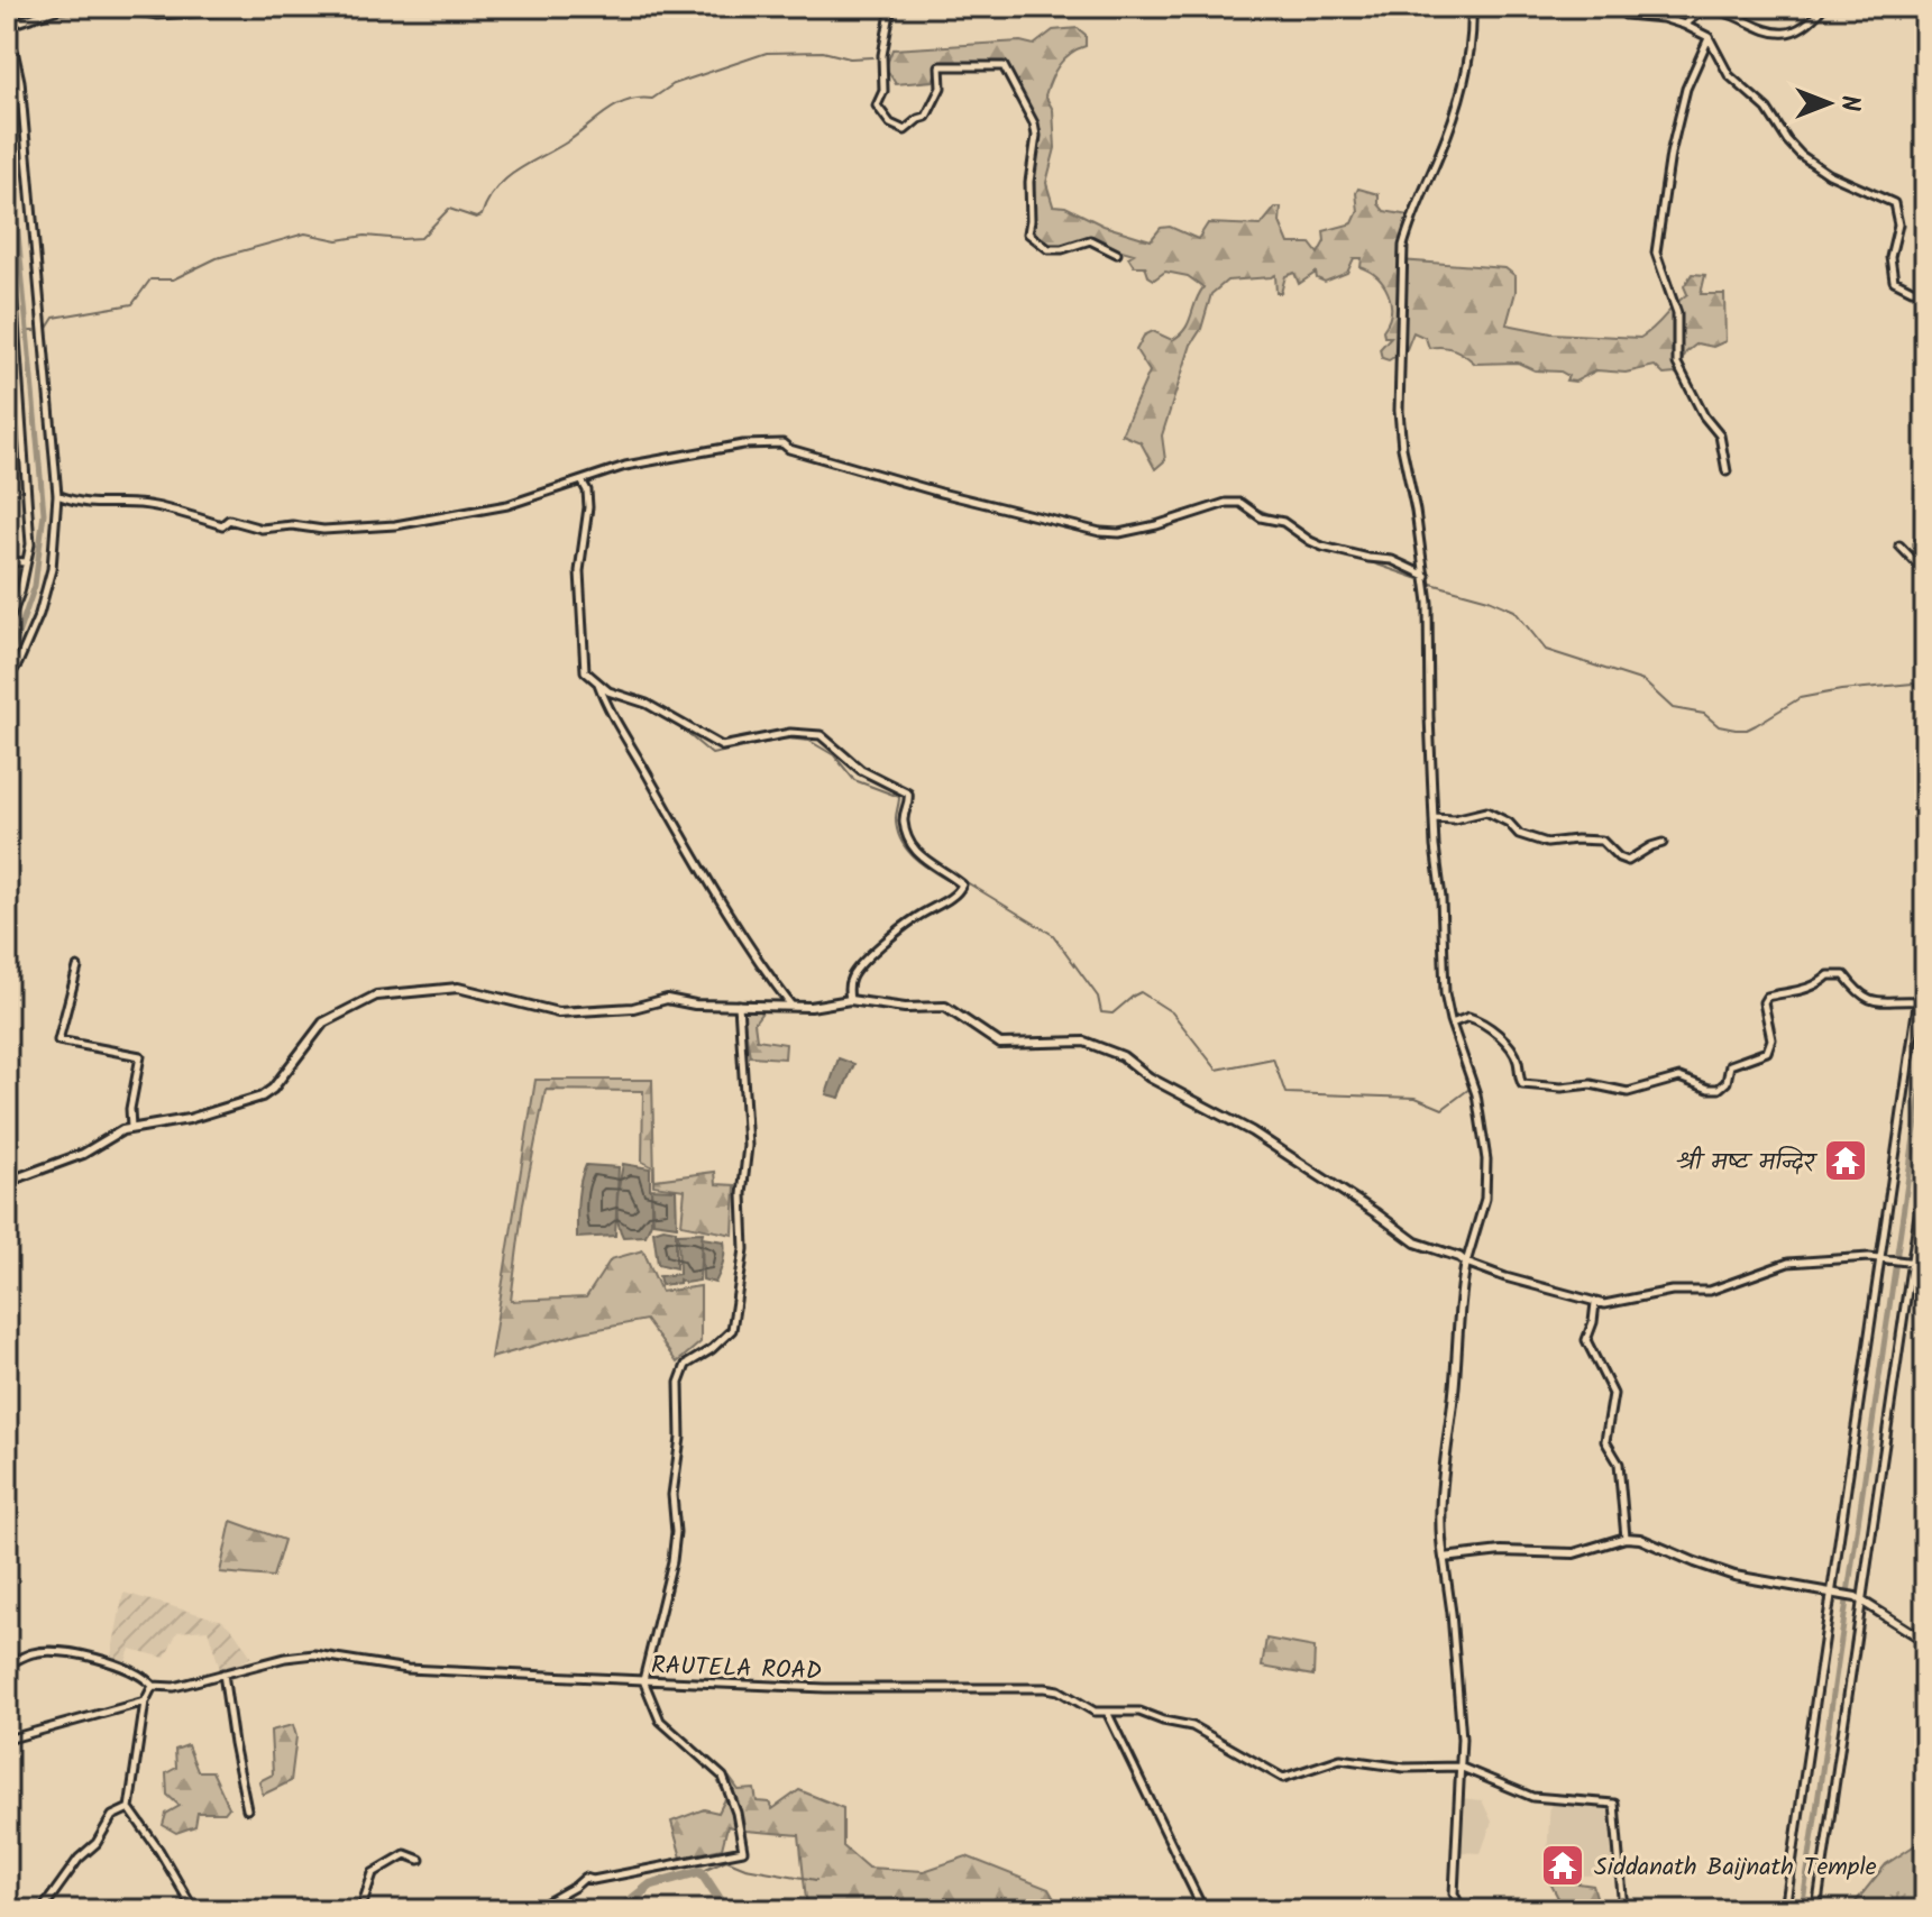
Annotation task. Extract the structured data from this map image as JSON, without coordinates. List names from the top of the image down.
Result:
{
  "streets": {
    "street": ["RAUTELA ROAD"]
  },
  "places": {
    "temple": ["श्री मष्ट मन्दिर", "Siddanath Baijnath Temple"]
  },
  "north": "right"
}
